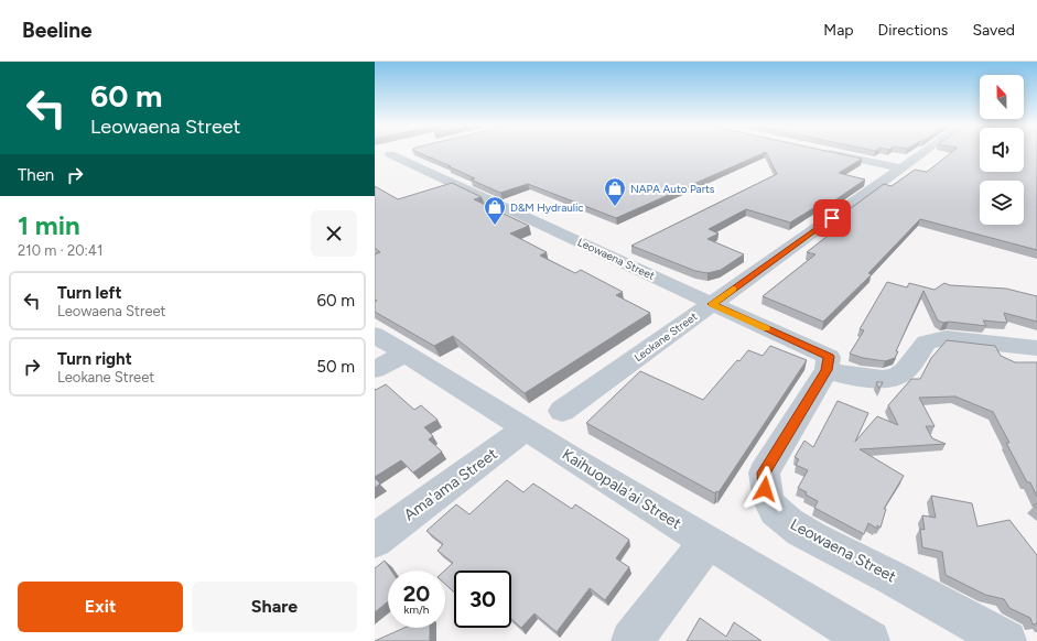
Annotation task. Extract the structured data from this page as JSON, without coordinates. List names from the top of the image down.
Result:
{
  "streets": {
    "street": [
      "Leowaena Street",
      "Leokane Street",
      "Ama'ama Street",
      "Kaihuopala'ai Street"
    ]
  },
  "crossings": [
    ["Leowaena Street", "Leokane Street"],
    ["Ama'ama Street", "Kaihuopala'ai Street"]
  ],
  "places": {
    "shop": ["NAPA Auto Parts", "D&M Hydraulic"]
  },
  "north": "top",
  "page": {
    "header": "Beeline",
    "nav": ["Map", "Directions", "Saved"],
    "turn": ["60 m", "Leowaena Street"],
    "then": "Then",
    "heading": ["1 min", "210 m · 20:41"],
    "list": [
      {
        "name": "Turn left",
        "note": "Leowaena Street",
        "value": "60 m"
      },
      {
        "name": "Turn right",
        "note": "Leokane Street",
        "value": "50 m"
      }
    ],
    "speed": "20 km/h",
    "limit": "30",
    "buttons": ["Exit", "Share"]
  }
}
